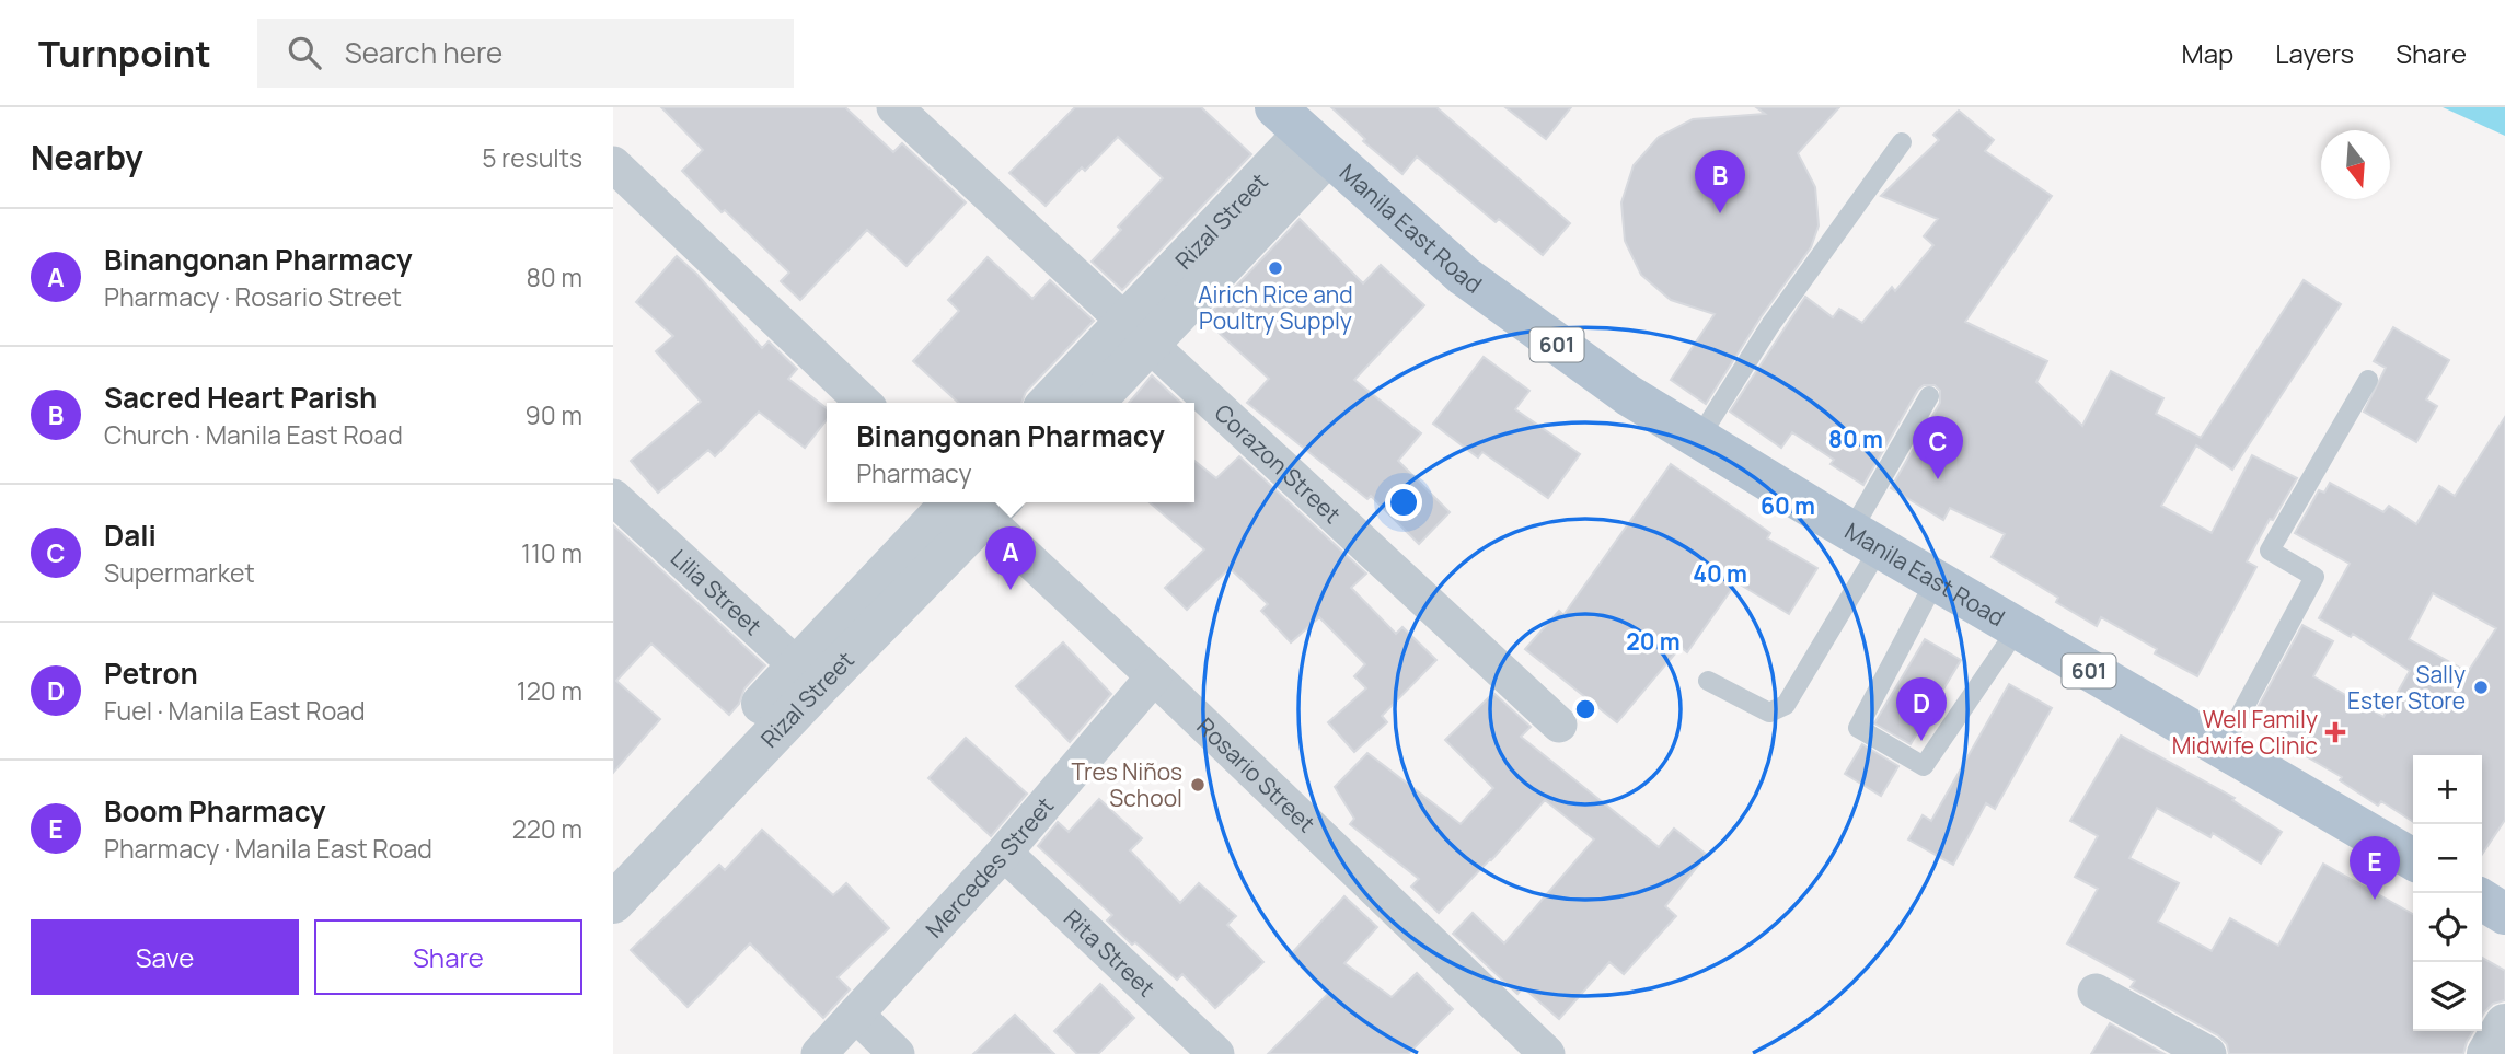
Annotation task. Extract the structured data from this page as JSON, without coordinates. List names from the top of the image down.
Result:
{
  "streets": {
    "main road": ["Manila East Road", "601"],
    "street": [
      "Rizal Street",
      "Corazon Street",
      "Lilia Street",
      "Rosario Street",
      "Mercedes Street",
      "Rita Street"
    ]
  },
  "crossings": [
    ["Rizal Street", "Manila East Road"],
    ["Rizal Street", "Corazon Street"],
    ["Rizal Street", "Lilia Street"],
    ["Rosario Street", "Mercedes Street"],
    ["Mercedes Street", "Rita Street"]
  ],
  "places": {
    "other": ["Airich Rice and Poultry Supply", "Sally Ester Store", "Tres Niños School"],
    "health": ["Well Family Midwife Clinic"]
  },
  "north": "bottom",
  "page": {
    "header": "Turnpoint",
    "search": "Search here",
    "nav": ["Map", "Layers", "Share"],
    "heading": ["Nearby", "5 results"],
    "pins": [
      "B",
      "C",
      "A",
      "D",
      "E"
    ],
    "list": [
      {
        "mark": "A",
        "name": "Binangonan Pharmacy",
        "note": "Pharmacy · Rosario Street",
        "value": "80 m"
      },
      {
        "mark": "B",
        "name": "Sacred Heart Parish",
        "note": "Church · Manila East Road",
        "value": "90 m"
      },
      {
        "mark": "C",
        "name": "Dali",
        "note": "Supermarket",
        "value": "110 m"
      },
      {
        "mark": "D",
        "name": "Petron",
        "note": "Fuel · Manila East Road",
        "value": "120 m"
      },
      {
        "mark": "E",
        "name": "Boom Pharmacy",
        "note": "Pharmacy · Manila East Road",
        "value": "220 m"
      }
    ],
    "popup": ["Binangonan Pharmacy", "Pharmacy"],
    "map_buttons": ["+", "−"],
    "buttons": ["Save", "Share"]
  },
  "rings": [
    "80 m",
    "60 m",
    "40 m",
    "20 m"
  ]
}
